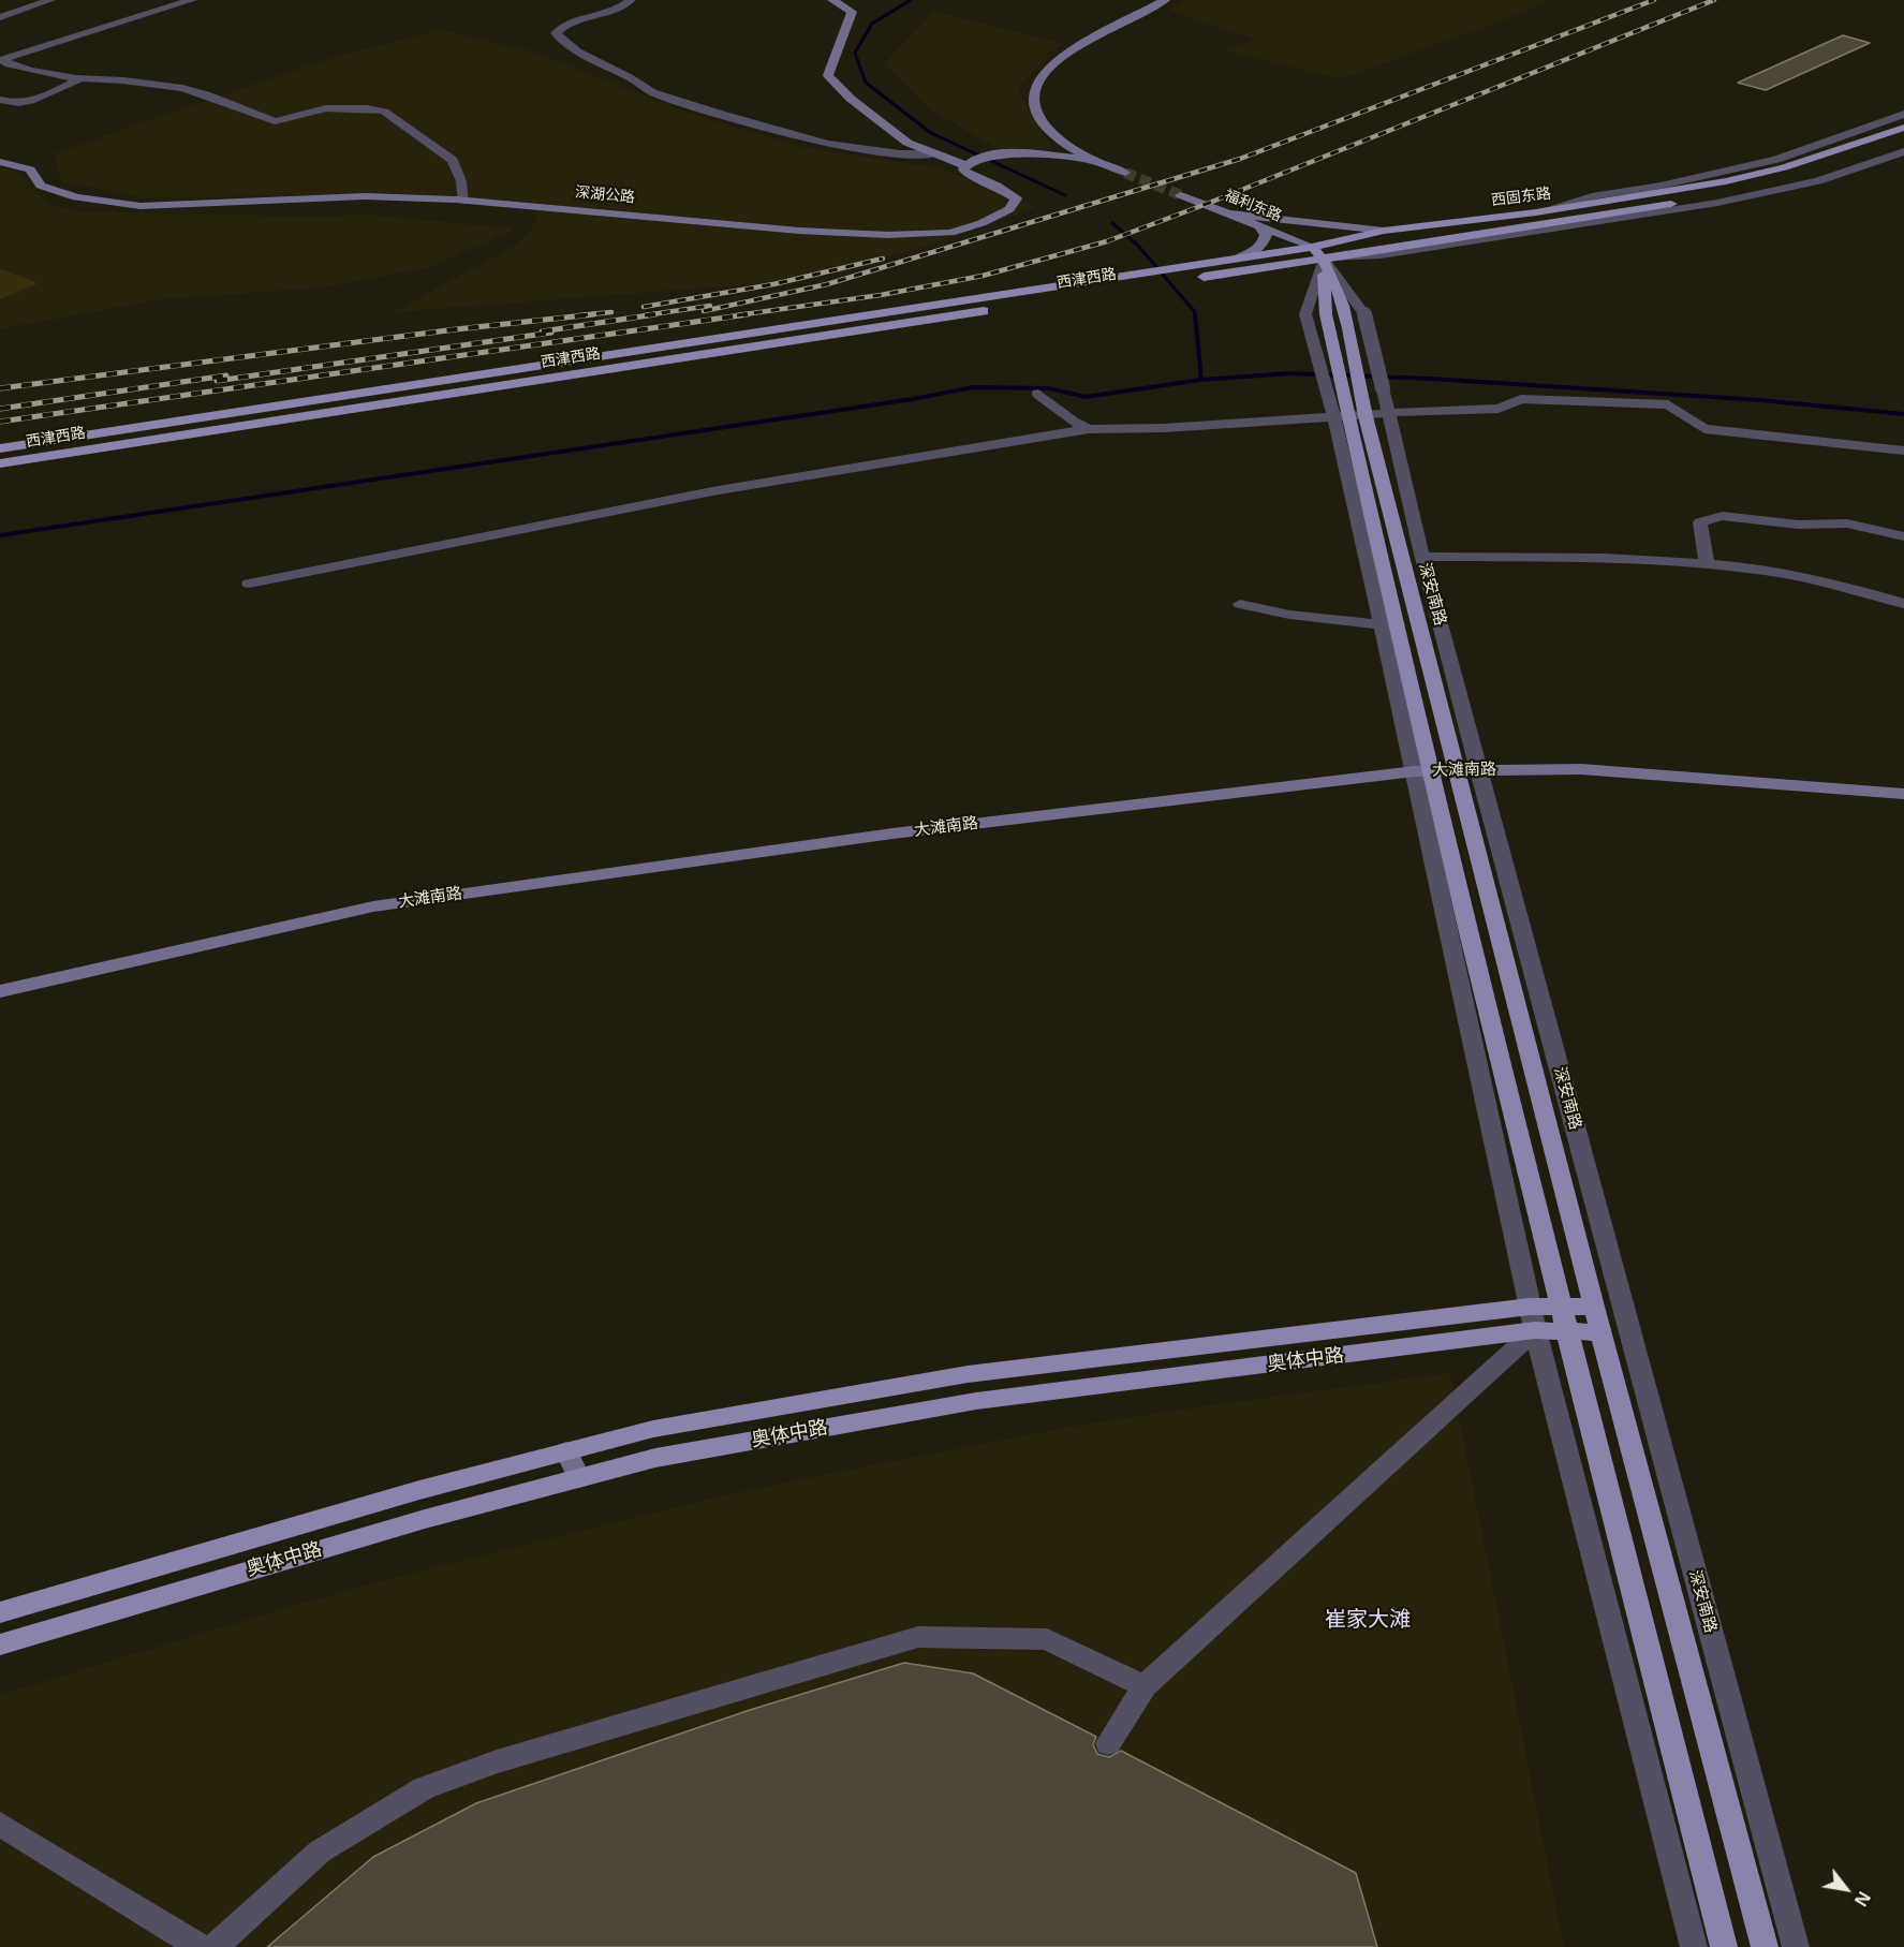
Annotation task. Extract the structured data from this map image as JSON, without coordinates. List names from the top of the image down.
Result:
{
  "streets": {
    "main road": [
      "深湖公路",
      "西固东路",
      "福利东路",
      "西津西路",
      "深安南路",
      "大滩南路",
      "奥体中路"
    ]
  },
  "crossings": [
    ["西固东路", "福利东路"],
    ["西固东路", "西津西路"],
    ["西固东路", "深安南路"],
    ["深安南路", "大滩南路"],
    ["深安南路", "奥体中路"]
  ],
  "districts": ["崔家大滩"],
  "north": "bottom right"
}
